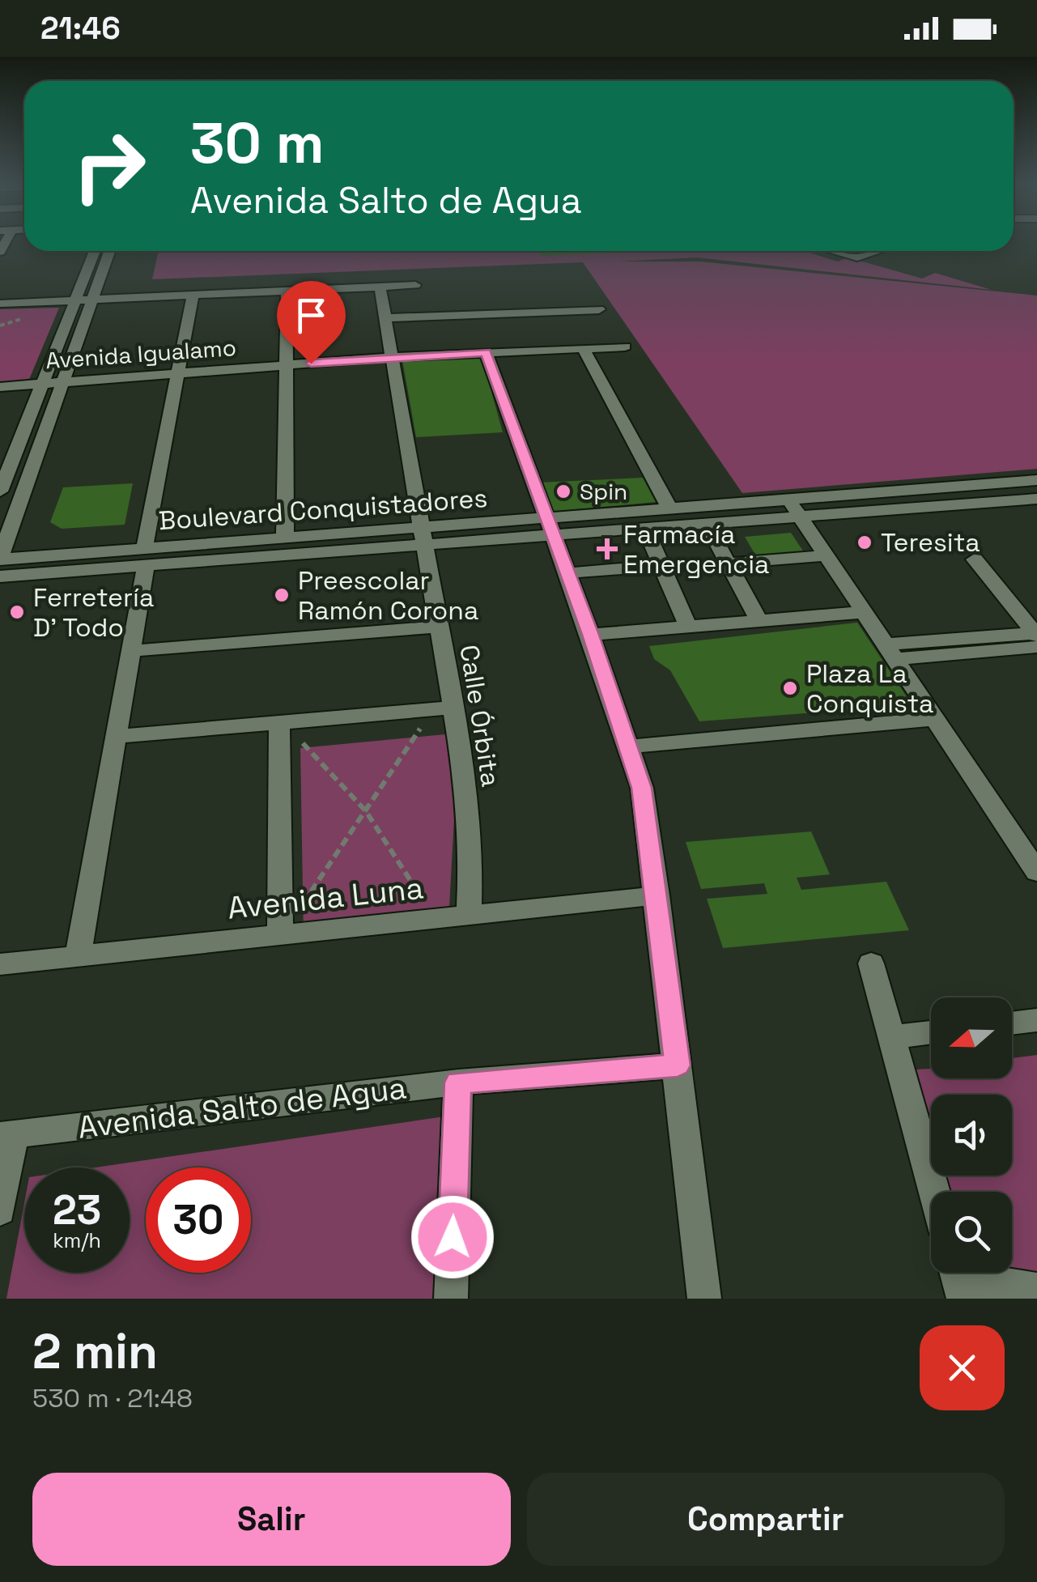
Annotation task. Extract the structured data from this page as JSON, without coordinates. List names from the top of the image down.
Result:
{
  "streets": {
    "street": [
      "Avenida Igualamo",
      "Boulevard Conquistadores",
      "Calle Órbita",
      "Avenida Luna",
      "Avenida Salto de Agua"
    ]
  },
  "crossings": [
    ["Avenida Igualamo", "Calle Órbita"],
    ["Boulevard Conquistadores", "Calle Órbita"],
    ["Calle Órbita", "Avenida Luna"]
  ],
  "places": {
    "other": [
      "Spin",
      "Teresita",
      "Preescolar Ramón Corona",
      "Ferretería D' Todo",
      "Plaza La Conquista"
    ],
    "health": ["Farmacía Emergencia"]
  },
  "north": "left",
  "page": {
    "status": "21:46",
    "turn": ["30 m", "Avenida Salto de Agua"],
    "speed": "23 km/h",
    "limit": "30",
    "heading": ["2 min", "530 m · 21:48"],
    "buttons": ["Salir", "Compartir"]
  }
}
